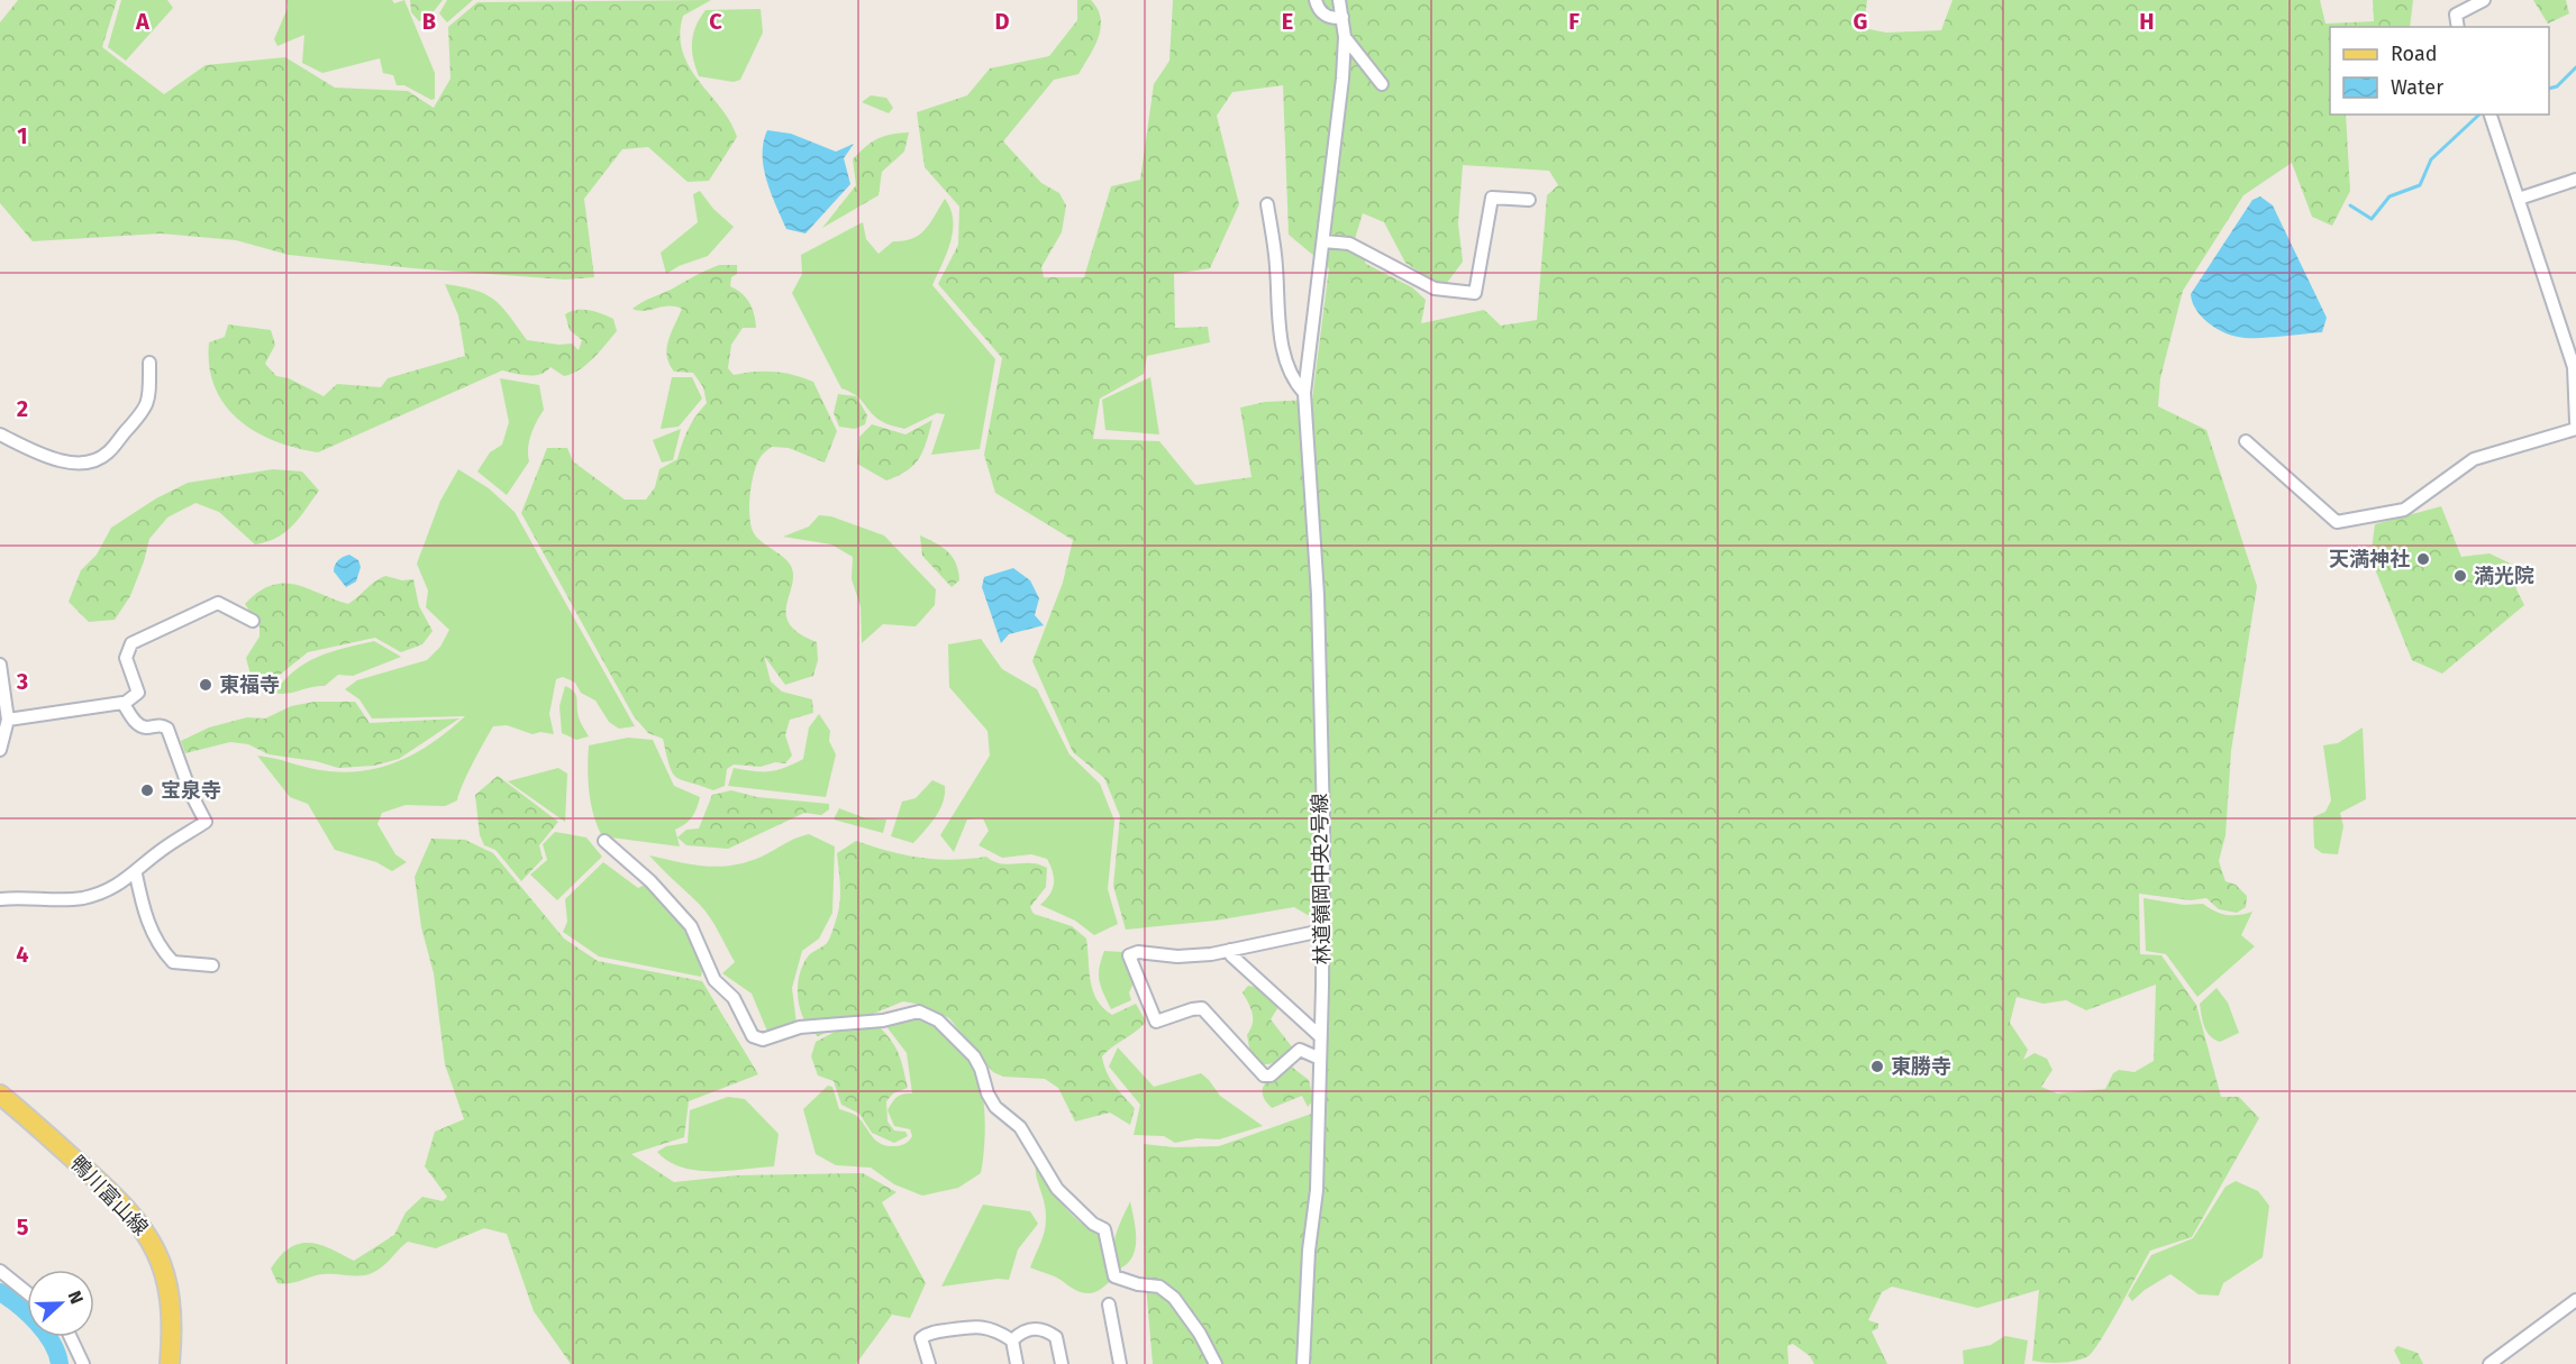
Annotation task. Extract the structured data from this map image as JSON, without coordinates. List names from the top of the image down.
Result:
{
  "streets": {
    "main road": ["鴨川富山線"],
    "street": ["林道嶺岡中央2号線"]
  },
  "places": [
    "天満神社",
    "満光院",
    "東福寺",
    "宝泉寺",
    "東勝寺"
  ],
  "legend": ["Road", "Water"],
  "north": "right",
  "grid": {
    "columns": [
      "A",
      "B",
      "C",
      "D",
      "E",
      "F",
      "G",
      "H"
    ],
    "rows": [
      "1",
      "2",
      "3",
      "4",
      "5"
    ]
  }
}
